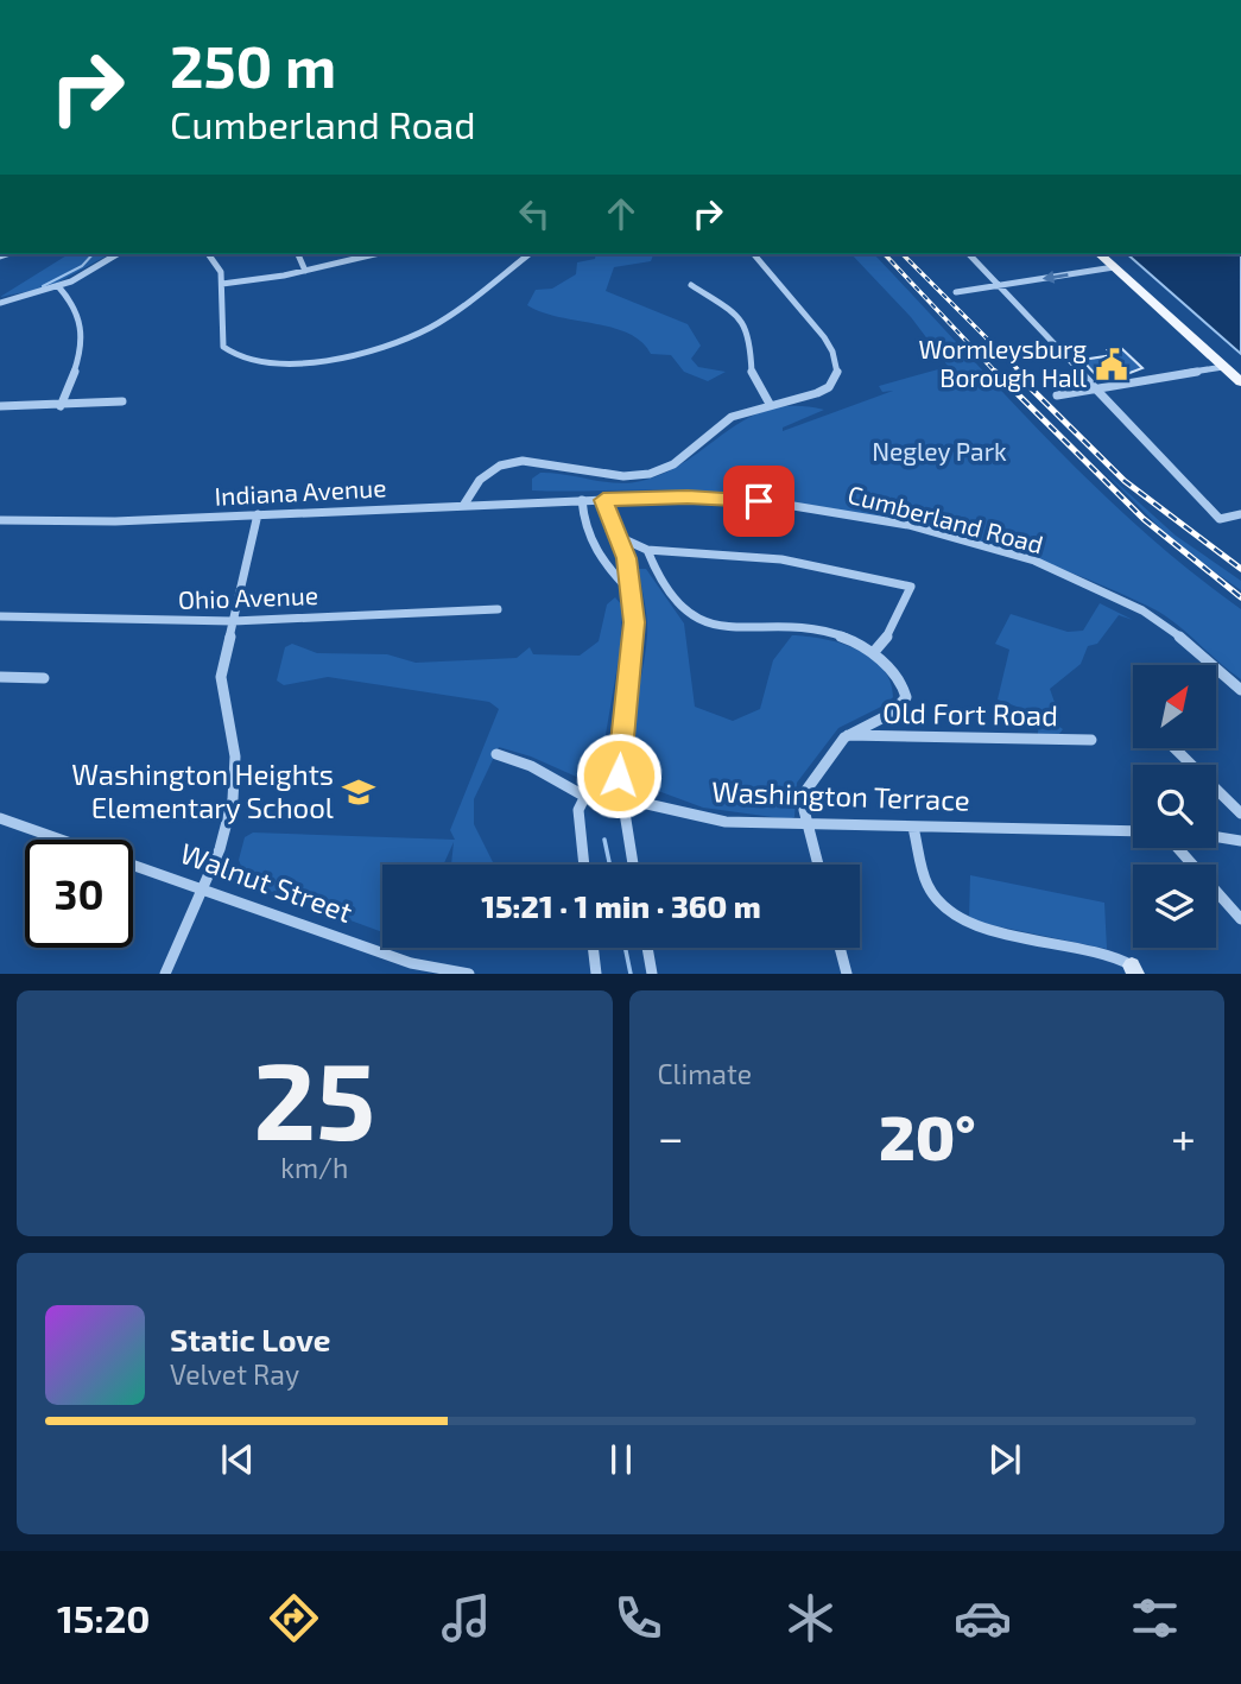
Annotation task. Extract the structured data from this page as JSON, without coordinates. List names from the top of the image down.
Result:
{
  "streets": {
    "street": [
      "Indiana Avenue",
      "Cumberland Road",
      "Ohio Avenue",
      "Old Fort Road",
      "Washington Terrace",
      "Walnut Street"
    ]
  },
  "crossings": [
    ["Indiana Avenue", "Cumberland Road"]
  ],
  "parks": ["Negley Park"],
  "places": {
    "public building": ["Wormleysburg Borough Hall"],
    "school or university": ["Washington Heights Elementary School"]
  },
  "north": "top right",
  "page": {
    "turn": ["250 m", "Cumberland Road"],
    "limit": "30",
    "trip": "15:21 · 1 min · 360 m",
    "tile": [
      ["25", "km/h"],
      "Climate"
    ],
    "heat": ["−", "20°", "+"],
    "song": ["Static Love", "Velvet Ray"],
    "tabs": "15:20"
  }
}
